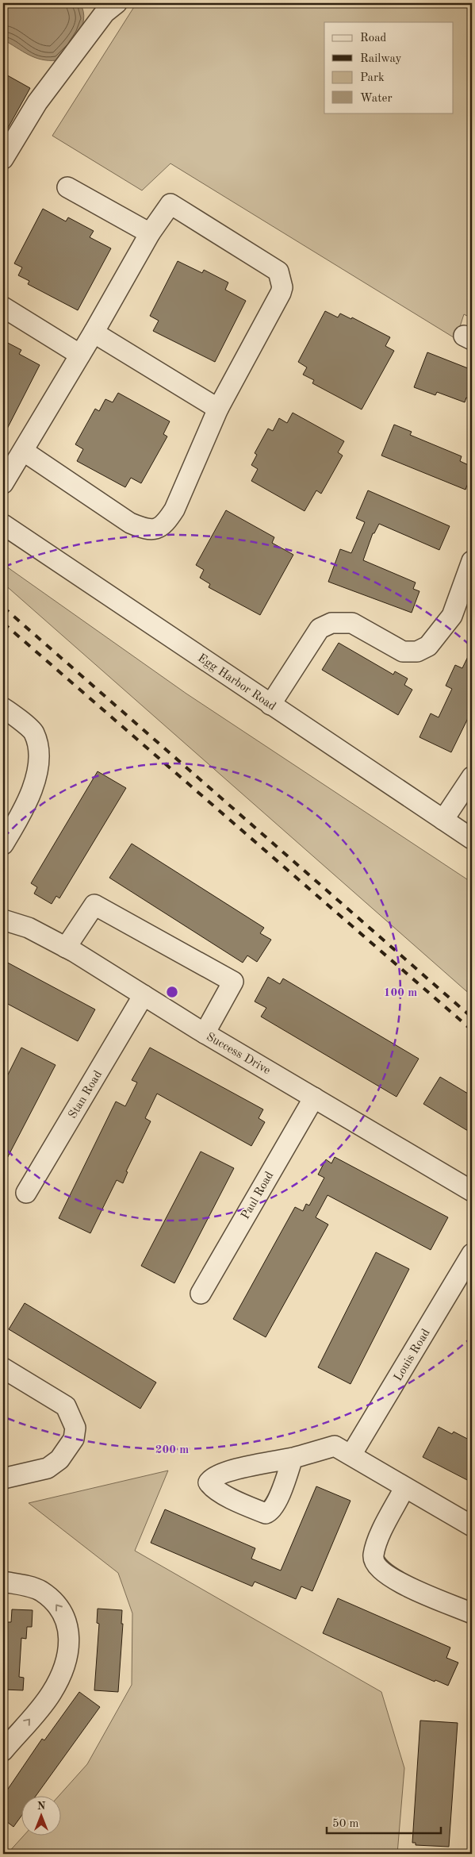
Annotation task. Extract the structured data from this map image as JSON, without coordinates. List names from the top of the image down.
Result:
{
  "streets": {
    "street": [
      "Egg Harbor Road",
      "Success Drive",
      "Stan Road",
      "Paul Road",
      "Louis Road"
    ]
  },
  "crossings": [
    ["Success Drive", "Stan Road"],
    ["Success Drive", "Paul Road"]
  ],
  "legend": [
    "Road",
    "Railway",
    "Park",
    "Water"
  ],
  "scale_bar": "50 m",
  "north": "top",
  "rings": ["100 m", "200 m"]
}
